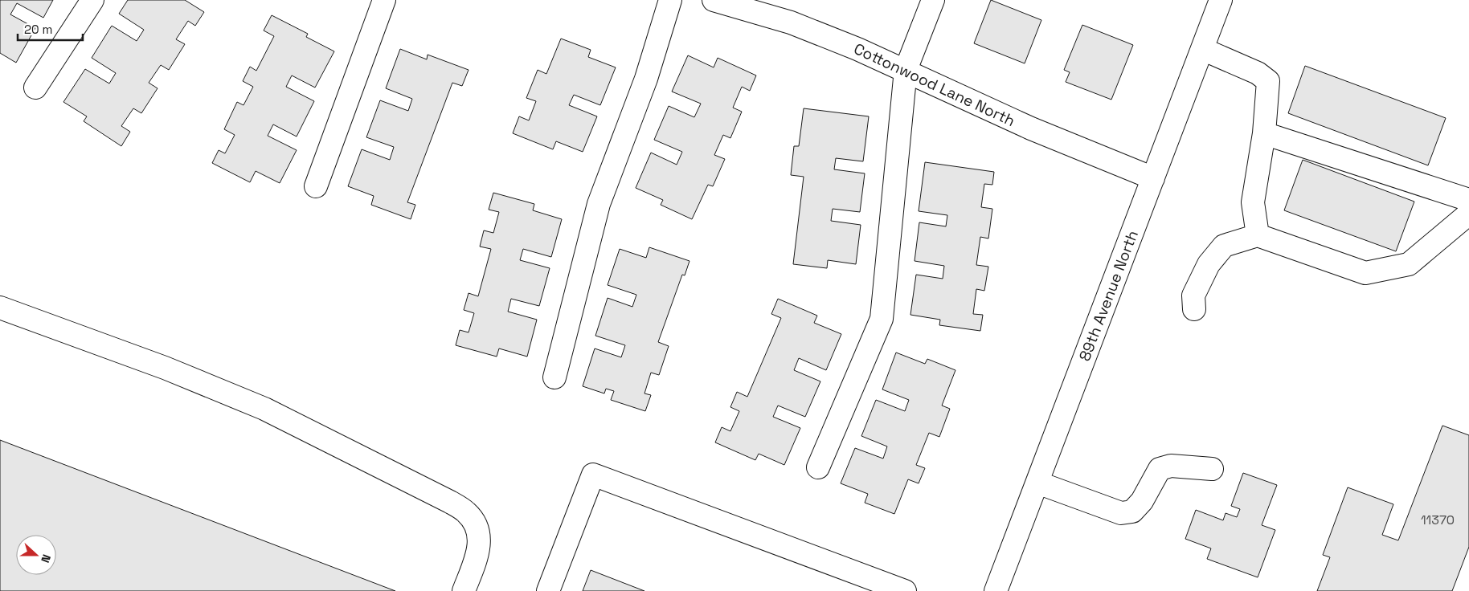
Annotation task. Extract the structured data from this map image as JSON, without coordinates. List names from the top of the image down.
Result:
{
  "streets": {
    "street": ["Cottonwood Lane North", "89th Avenue North"]
  },
  "crossings": [
    ["Cottonwood Lane North", "89th Avenue North"]
  ],
  "house_numbers": ["11370"],
  "scale_bar": "20 m",
  "north": "right"
}
